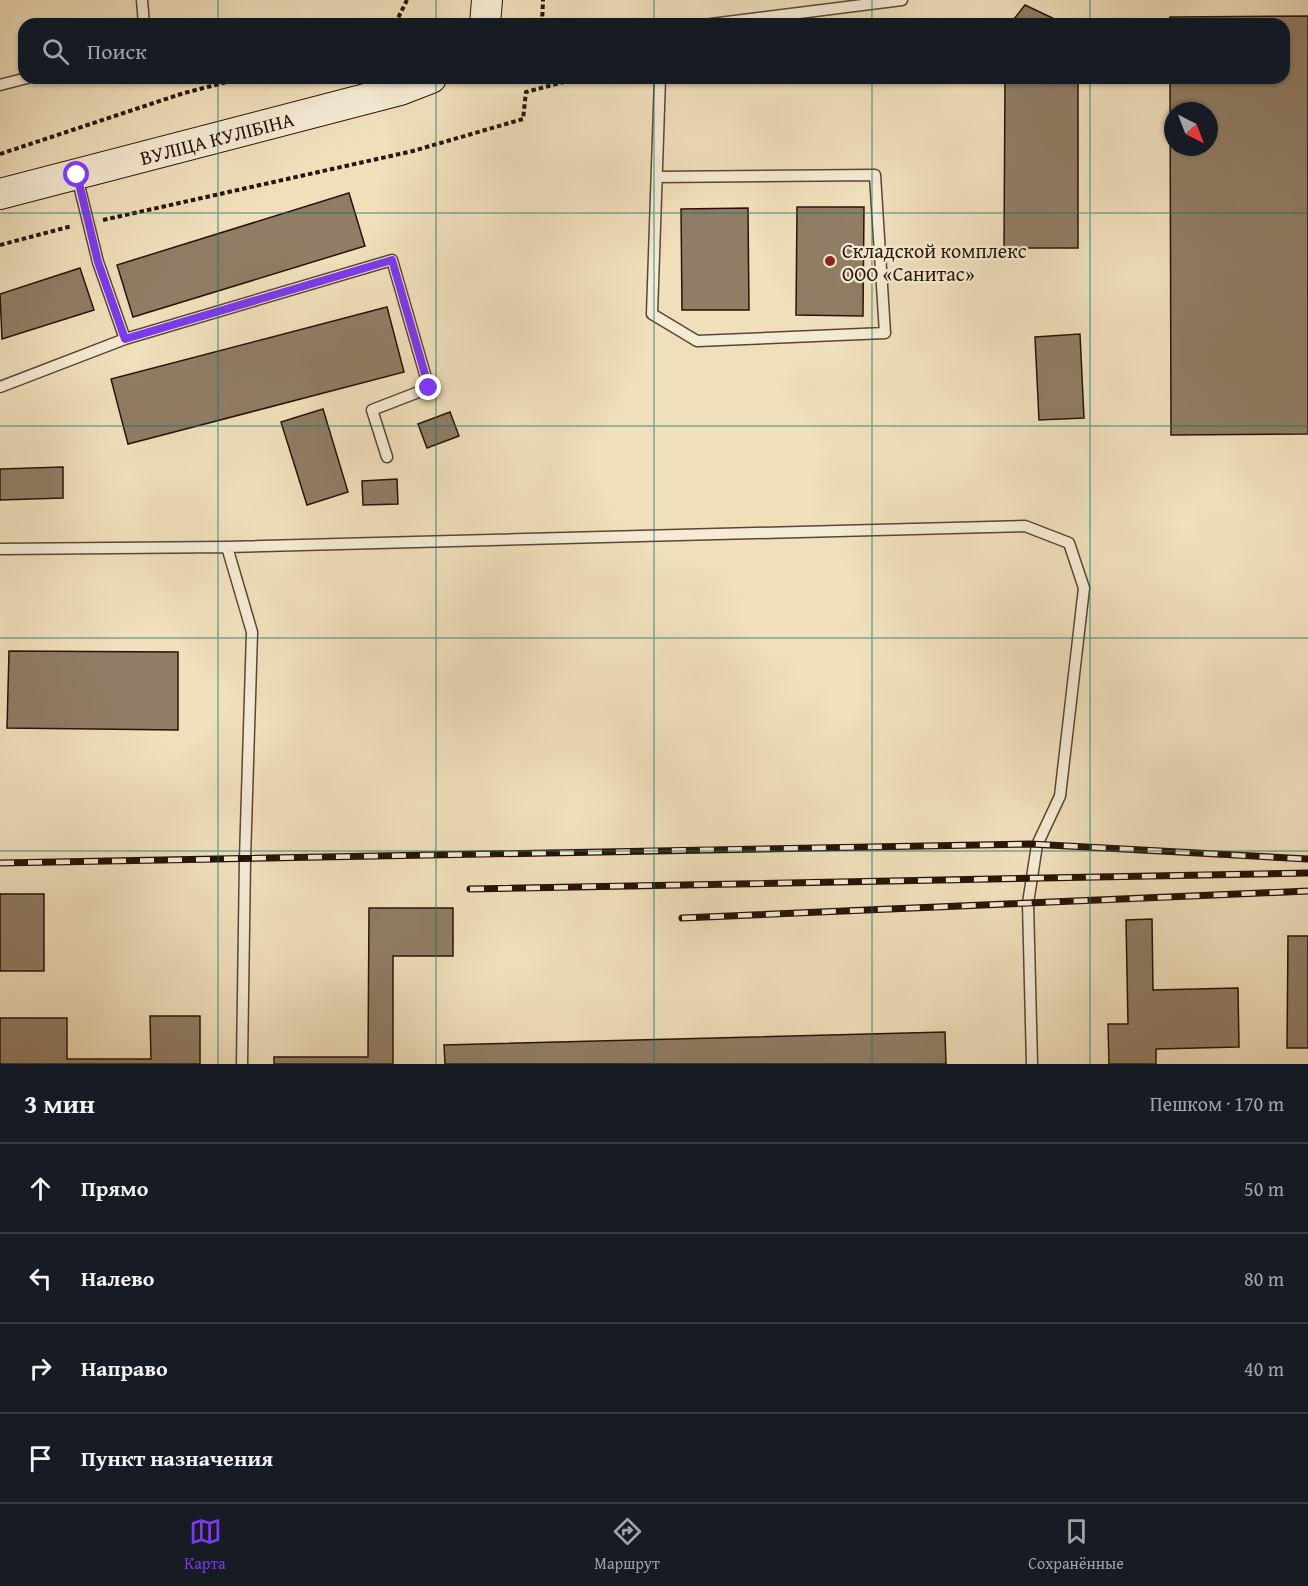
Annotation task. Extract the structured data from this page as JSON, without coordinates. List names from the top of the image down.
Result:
{
  "streets": {
    "main road": ["ВУЛІЦА КУЛІБІНА"]
  },
  "places": ["Складской комплекс ООО «Санитас»"],
  "north": "bottom right",
  "page": {
    "search": "Поиск",
    "heading": ["3 мин", "Пешком · 170 m"],
    "list": [
      ["Прямо", "50 m"],
      ["Налево", "80 m"],
      ["Направо", "40 m"],
      "Пункт назначения"
    ],
    "nav": ["Карта", "Маршрут", "Сохранённые"]
  }
}
